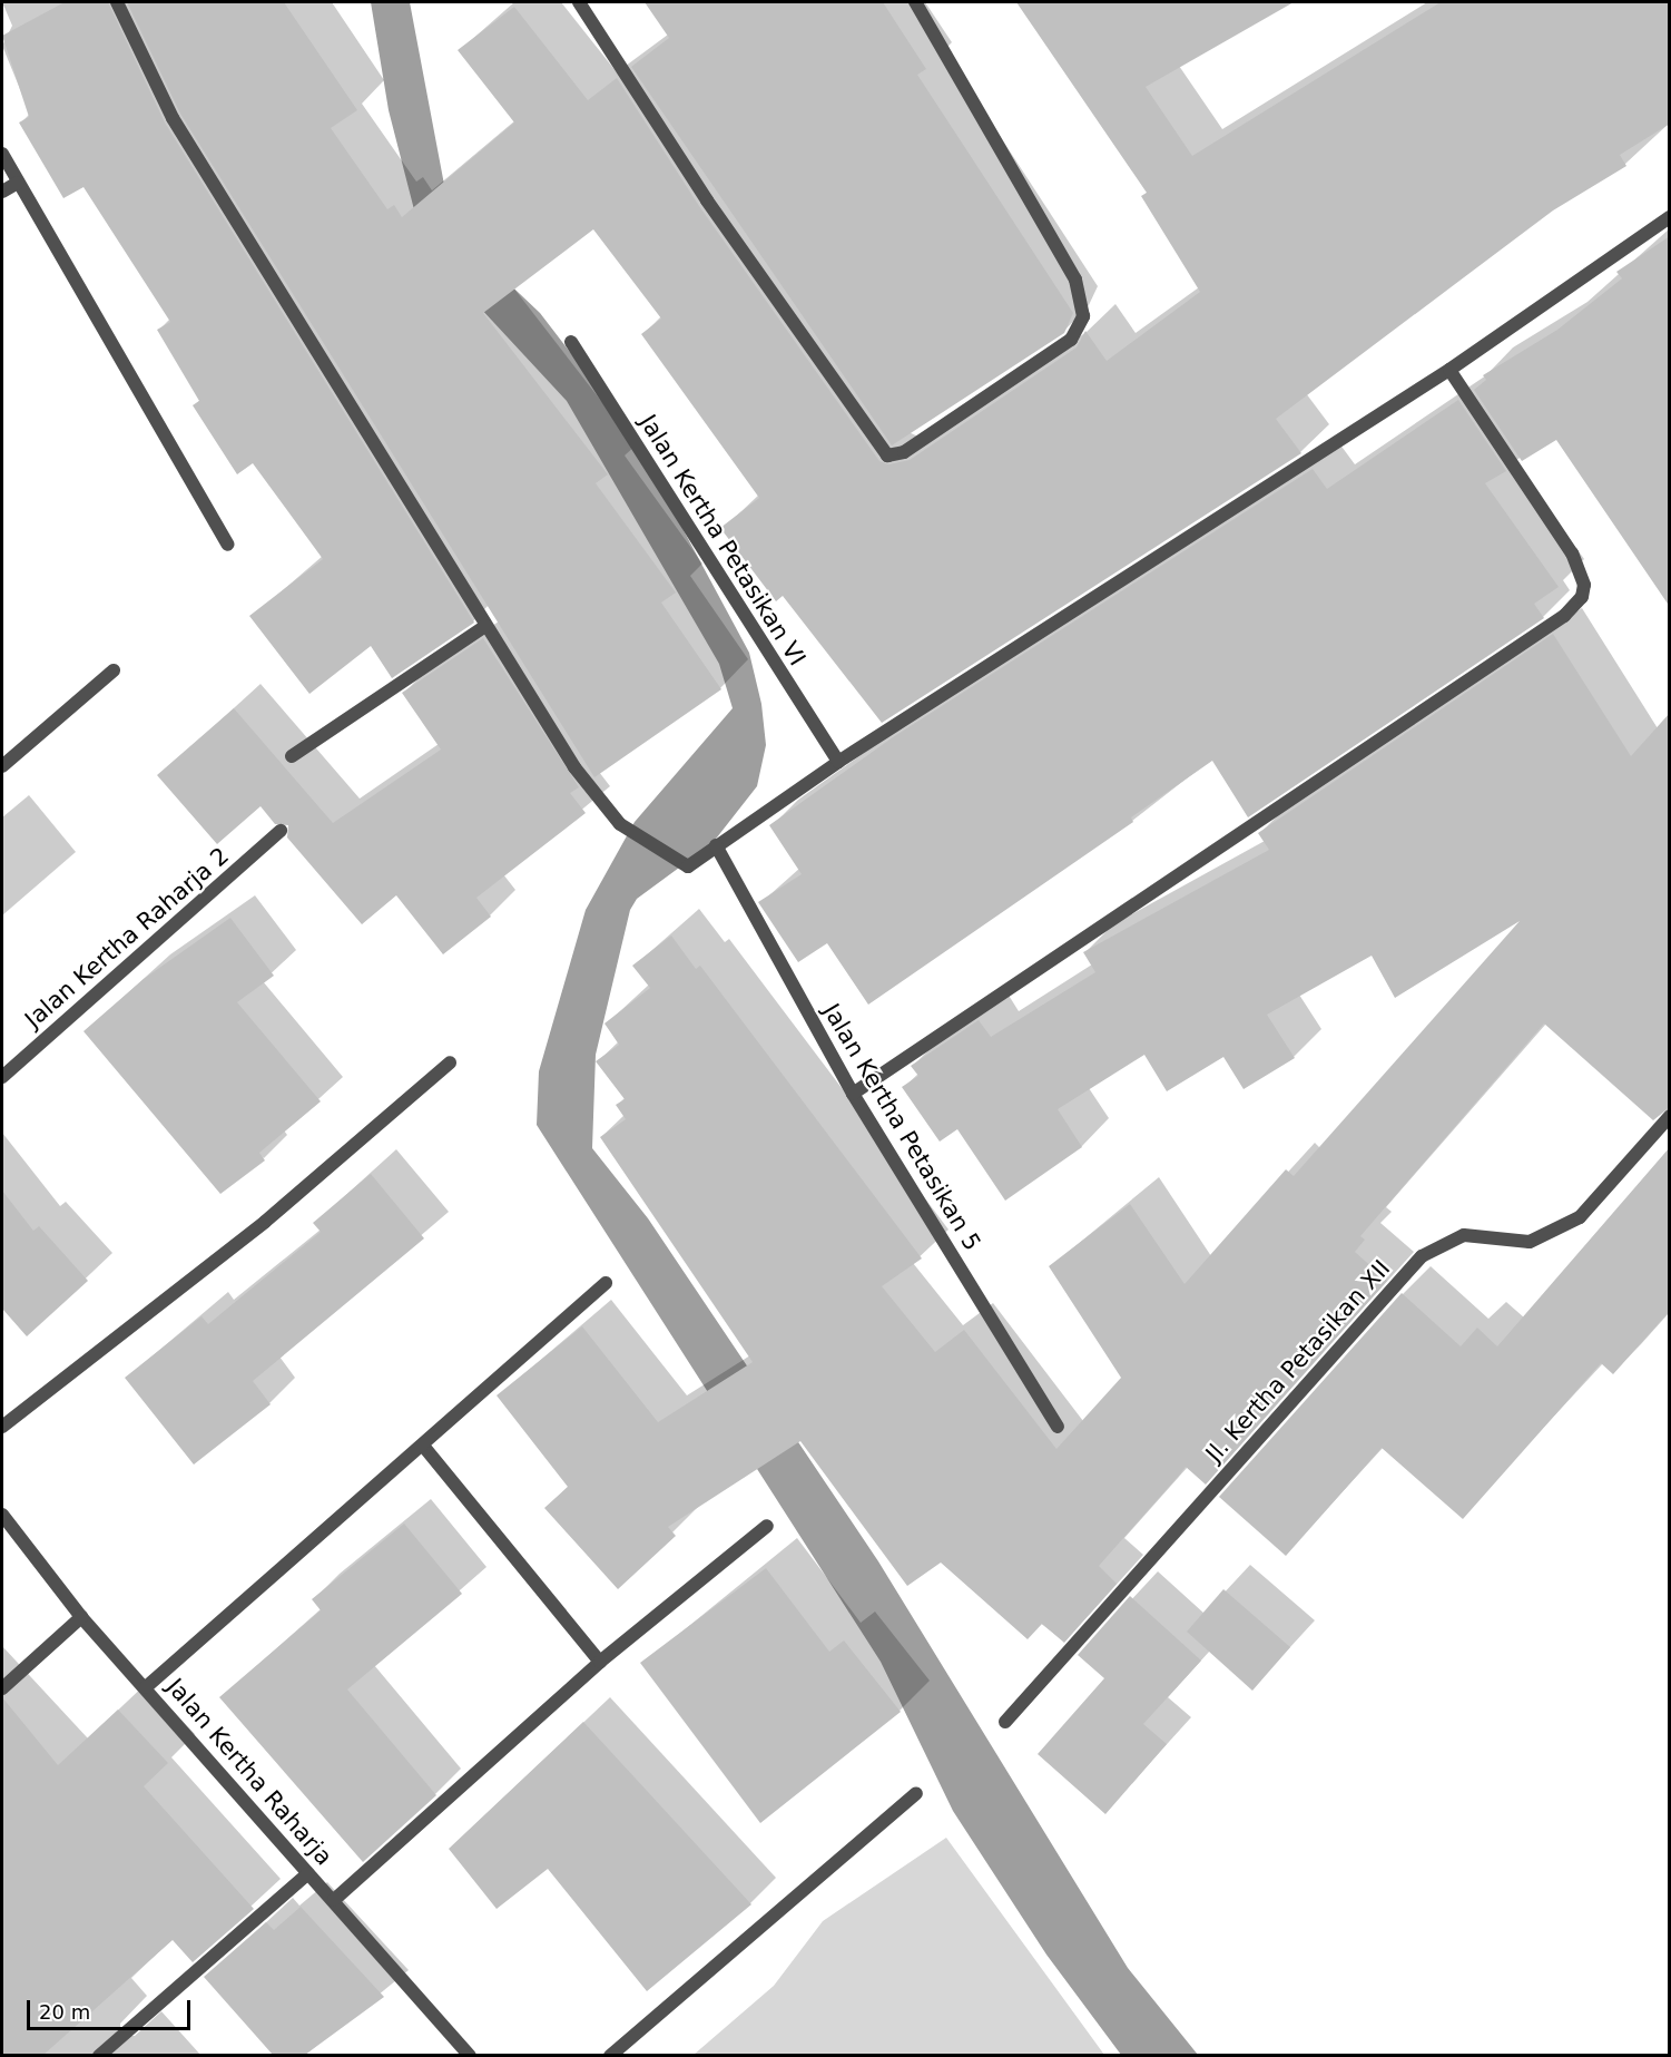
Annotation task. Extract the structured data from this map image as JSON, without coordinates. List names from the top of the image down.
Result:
{
  "streets": {
    "street": [
      "Jalan Kertha Petasikan VI",
      "Jalan Kertha Raharja 2",
      "Jalan Kertha Petasikan 5",
      "Jl. Kertha Petasikan XII",
      "Jalan Kertha Raharja"
    ]
  },
  "scale_bar": "20 m"
}
